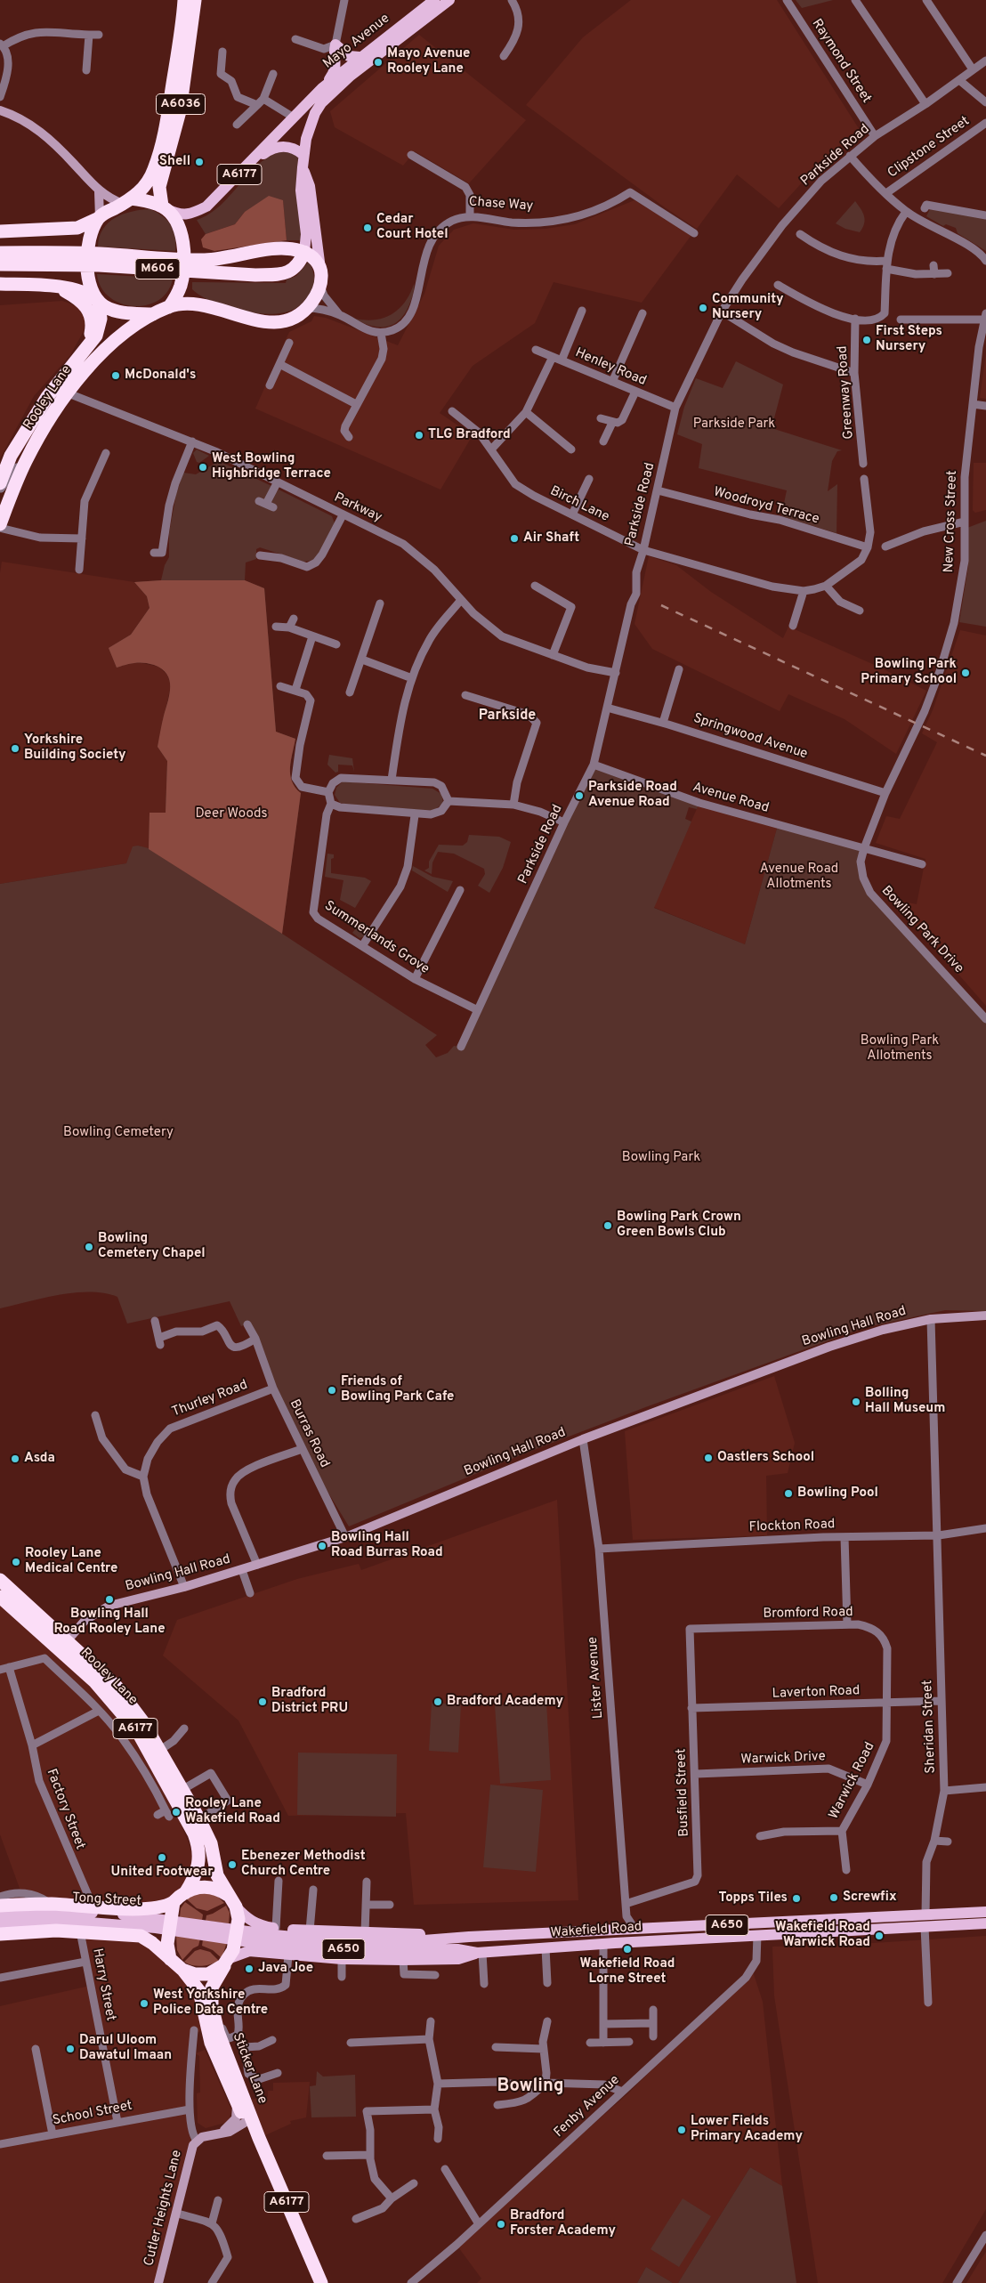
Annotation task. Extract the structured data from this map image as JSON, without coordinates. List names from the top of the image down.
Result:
{
  "streets": {
    "highway": [
      "A6036",
      "A6177",
      "M606",
      "Rooley Lane",
      "Sticker Lane"
    ],
    "main road": [
      "Mayo Avenue",
      "Tong Street",
      "A650",
      "Wakefield Road"
    ],
    "street": [
      "Raymond Street",
      "Clipstone Street",
      "Parkside Road",
      "Chase Way",
      "Henley Road",
      "Greenway Road",
      "Birch Lane",
      "Woodroyd Terrace",
      "Parkway",
      "New Cross Street",
      "Springwood Avenue",
      "Avenue Road",
      "Bowling Park Drive",
      "Summerlands Grove",
      "Bowling Hall Road",
      "Thurley Road",
      "Burras Road",
      "Flockton Road",
      "Bromford Road",
      "Lister Avenue",
      "Laverton Road",
      "Sheridan Street",
      "Warwick Drive",
      "Warwick Road",
      "Busfield Street",
      "Factory Street",
      "Harry Street",
      "Fenby Avenue",
      "School Street",
      "Cutler Heights Lane"
    ]
  },
  "crossings": [
    ["Mayo Avenue", "A6177"],
    ["Raymond Street", "Parkside Road"],
    ["A6036", "A6177"],
    ["A6036", "Rooley Lane"],
    ["Parkside Road", "Henley Road"],
    ["Parkside Road", "Birch Lane"],
    ["Parkside Road", "Woodroyd Terrace"],
    ["Parkside Road", "Parkway"],
    ["Parkside Road", "Springwood Avenue"],
    ["Parkside Road", "Avenue Road"],
    ["Parkside Road", "Summerlands Grove"],
    ["A6177", "M606"],
    ["A6177", "Rooley Lane"],
    ["Rooley Lane", "Parkway"],
    ["Rooley Lane", "Bowling Hall Road"],
    ["Rooley Lane", "A650"],
    ["Rooley Lane", "Sticker Lane"],
    ["Birch Lane", "Woodroyd Terrace"],
    ["New Cross Street", "Springwood Avenue"],
    ["New Cross Street", "Avenue Road"],
    ["New Cross Street", "Bowling Park Drive"],
    ["Avenue Road", "Bowling Park Drive"],
    ["Bowling Hall Road", "Burras Road"],
    ["Bowling Hall Road", "Lister Avenue"],
    ["Bowling Hall Road", "Sheridan Street"],
    ["Thurley Road", "Burras Road"],
    ["Flockton Road", "Lister Avenue"],
    ["Flockton Road", "Sheridan Street"],
    ["Bromford Road", "Laverton Road"],
    ["Bromford Road", "Warwick Road"],
    ["Bromford Road", "Busfield Street"],
    ["Lister Avenue", "Busfield Street"],
    ["Lister Avenue", "Wakefield Road"],
    ["Laverton Road", "Sheridan Street"],
    ["Laverton Road", "Warwick Road"],
    ["Laverton Road", "Busfield Street"],
    ["Sheridan Street", "Wakefield Road"],
    ["Warwick Drive", "Warwick Road"],
    ["Warwick Drive", "Busfield Street"],
    ["Tong Street", "Wakefield Road"],
    ["A650", "Wakefield Road"],
    ["A650", "Sticker Lane"],
    ["Wakefield Road", "Fenby Avenue"],
    ["Harry Street", "School Street"],
    ["Sticker Lane", "Cutler Heights Lane"],
    ["School Street", "Cutler Heights Lane"]
  ],
  "districts": ["Parkside", "Bowling"],
  "parks": [
    "Parkside Park",
    "Deer Woods",
    "Avenue Road Allotments",
    "Bowling Park Allotments",
    "Bowling Cemetery",
    "Bowling Park"
  ],
  "places": [
    "Mayo Avenue Rooley Lane",
    "Shell",
    "Cedar Court Hotel",
    "Community Nursery",
    "First Steps Nursery",
    "McDonald's",
    "TLG Bradford",
    "West Bowling Highbridge Terrace",
    "Air Shaft",
    "Bowling Park Primary School",
    "Yorkshire Building Society",
    "Parkside Road Avenue Road",
    "Bowling Park Crown Green Bowls Club",
    "Bowling Cemetery Chapel",
    "Friends of Bowling Park Cafe",
    "Bolling Hall Museum",
    "Oastlers School",
    "Asda",
    "Bowling Pool",
    "Bowling Hall Road Burras Road",
    "Rooley Lane Medical Centre",
    "Bowling Hall Road Rooley Lane",
    "Bradford District PRU",
    "Bradford Academy",
    "Rooley Lane Wakefield Road",
    "United Footwear",
    "Ebenezer Methodist Church Centre",
    "Screwfix",
    "Topps Tiles",
    "Wakefield Road Warwick Road",
    "Wakefield Road Lorne Street",
    "Java Joe",
    "West Yorkshire Police Data Centre",
    "Darul Uloom Dawatul Imaan",
    "Lower Fields Primary Academy",
    "Bradford Forster Academy"
  ]
}
